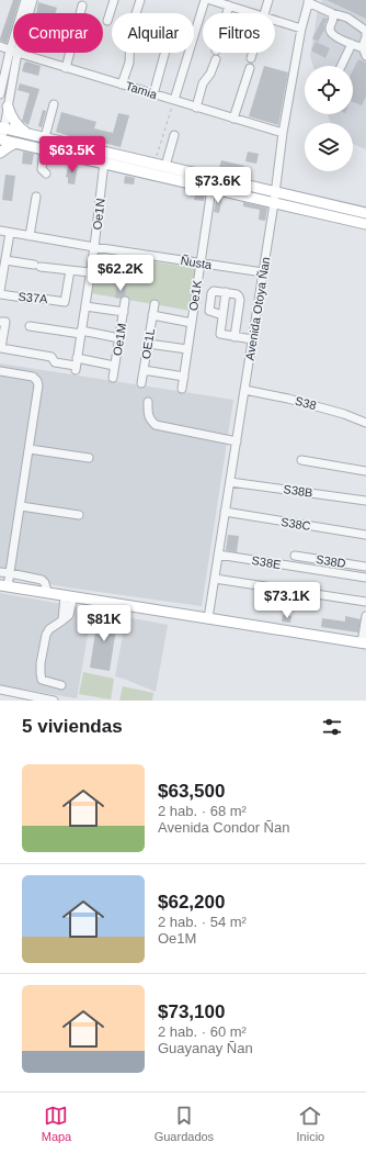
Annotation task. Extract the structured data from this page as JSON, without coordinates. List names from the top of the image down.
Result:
{
  "streets": {
    "street": [
      "Tamia",
      "Oe1N",
      "Ñusta",
      "Oe1K",
      "S37A",
      "Avenida Otoya Ñan",
      "Oe1M",
      "OE1L",
      "S38",
      "S38B",
      "S38C",
      "S38D",
      "S38E"
    ]
  },
  "crossings": [
    ["Tamia", "Avenida Otoya Ñan"],
    ["Oe1N", "Ñusta"],
    ["Ñusta", "Oe1K"],
    ["Ñusta", "Avenida Otoya Ñan"],
    ["Avenida Otoya Ñan", "S38"],
    ["Avenida Otoya Ñan", "S38B"],
    ["Avenida Otoya Ñan", "S38C"],
    ["Avenida Otoya Ñan", "S38E"]
  ],
  "page": {
    "chip": ["Comprar", "Alquilar", "Filtros"],
    "price": [
      "$63.5K",
      "$73.6K",
      "$62.2K",
      "$73.1K",
      "$81K"
    ],
    "heading": "5 viviendas",
    "list": [
      {
        "name": "$63,500",
        "note": "2 hab. · 68 m² · Avenida Condor Ñan"
      },
      {
        "name": "$62,200",
        "note": "2 hab. · 54 m² · Oe1M"
      },
      {
        "name": "$73,100",
        "note": "2 hab. · 60 m² · Guayanay Ñan"
      }
    ],
    "tabs": ["Mapa", "Guardados", "Inicio"]
  }
}
